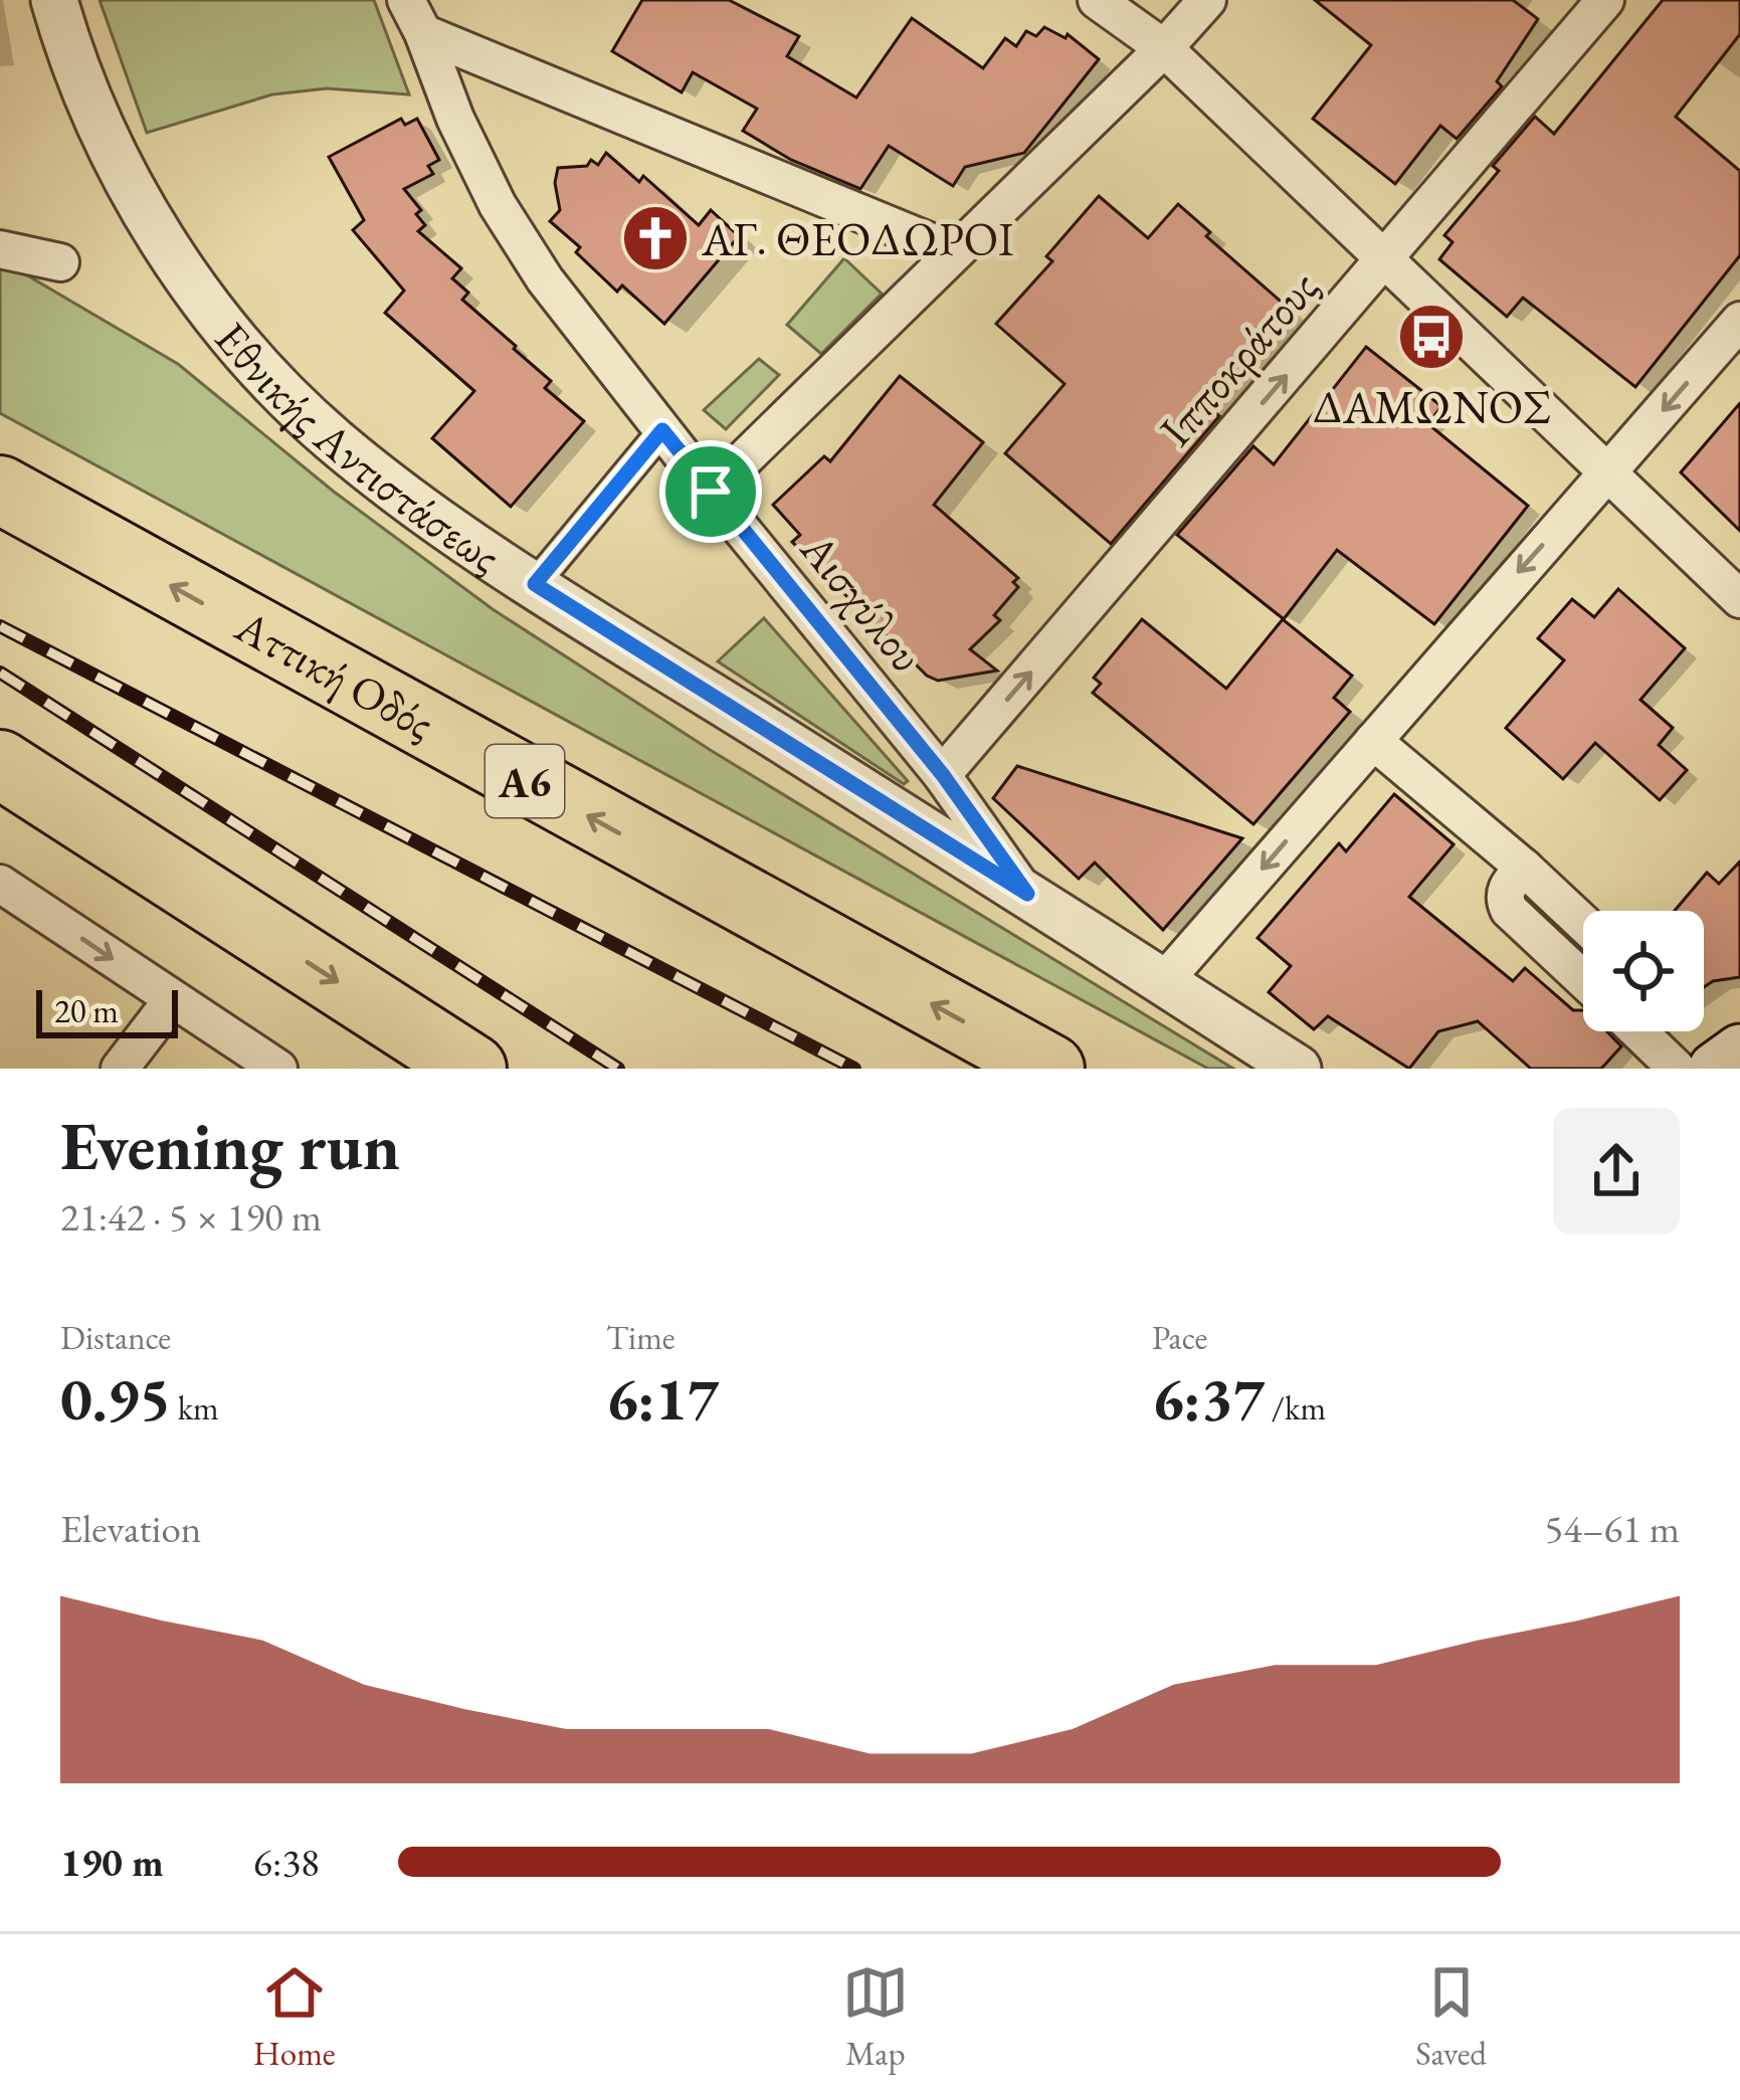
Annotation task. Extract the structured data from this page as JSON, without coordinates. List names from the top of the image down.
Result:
{
  "streets": {
    "highway": ["Αττική Οδός", "Α6"],
    "street": ["Ιπποκράτους", "Εθνικής Αντιστάσεως", "Αισχύλου"]
  },
  "crossings": [
    ["Ιπποκράτους", "Αισχύλου"],
    ["Εθνικής Αντιστάσεως", "Αισχύλου"]
  ],
  "places": {
    "church": ["ΑΓ. ΘΕΟΔΩΡΟΙ"],
    "bus stop": ["ΔΑΜΩΝΟΣ"]
  },
  "scale_bar": "20 m",
  "page": {
    "scale": "20 m",
    "heading": ["Evening run", "21:42 · 5 × 190 m"],
    "stats": [
      ["Distance", "0.95 km"],
      ["Time", "6:17"],
      ["Pace", "6:37 /km"]
    ],
    "chart": ["Elevation", "54–61 m"],
    "list": [
      {
        "name": "190 m",
        "note": "6:38"
      }
    ],
    "tabs": ["Home", "Map", "Saved"]
  }
}
